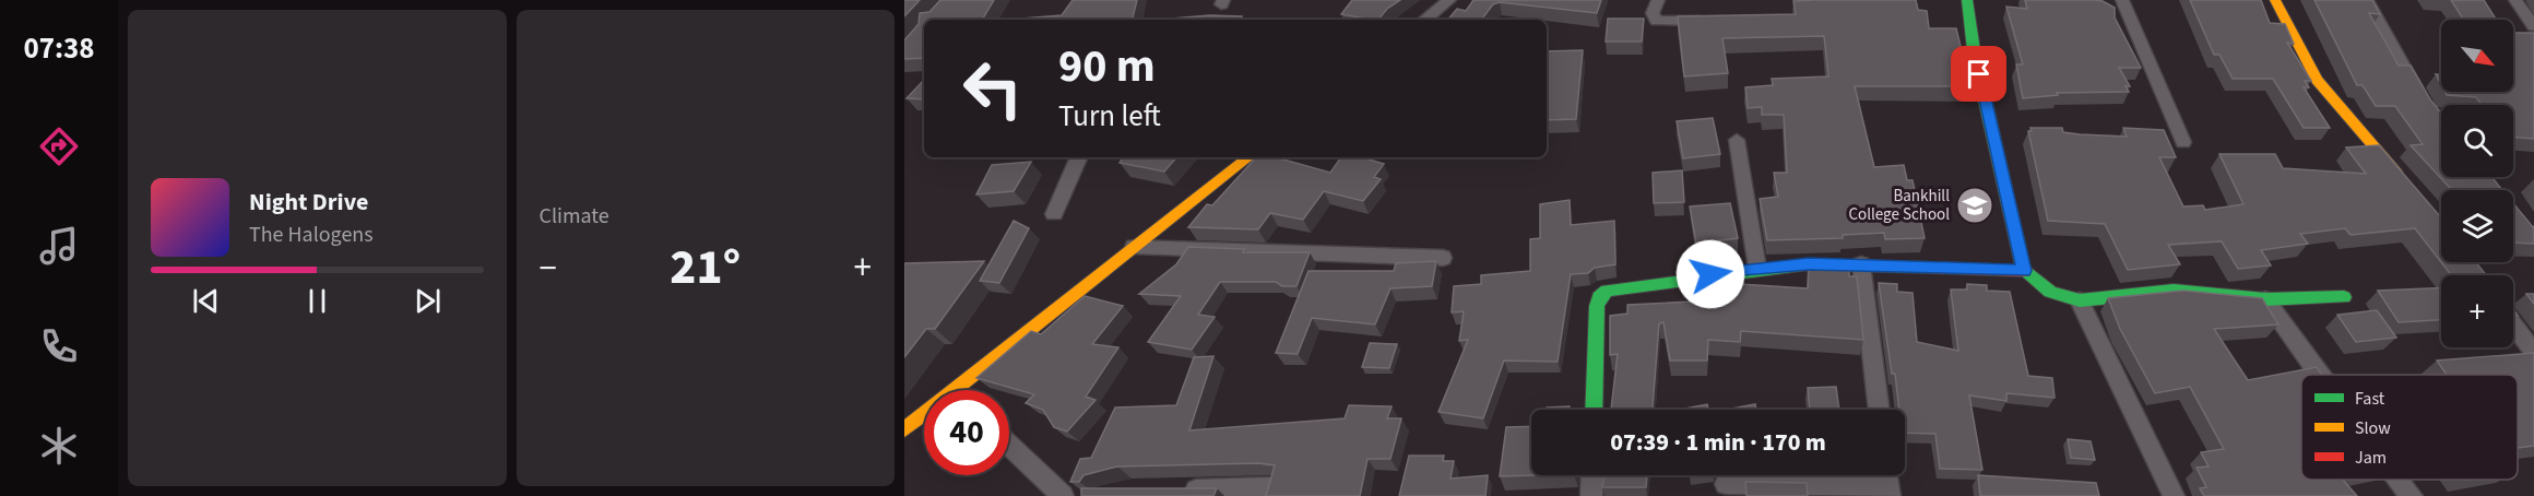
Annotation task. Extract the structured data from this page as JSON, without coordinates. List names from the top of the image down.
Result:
{
  "places": {
    "school or university": ["Bankhill College School"]
  },
  "legend": ["Fast", "Slow", "Jam"],
  "north": "bottom right",
  "page": {
    "tabs": "07:38",
    "tile": "Climate",
    "map_buttons": "+",
    "turn": ["90 m", "Turn left"],
    "song": ["Night Drive", "The Halogens"],
    "heat": ["−", "21°", "+"],
    "limit": "40",
    "trip": "07:39 · 1 min · 170 m"
  }
}
